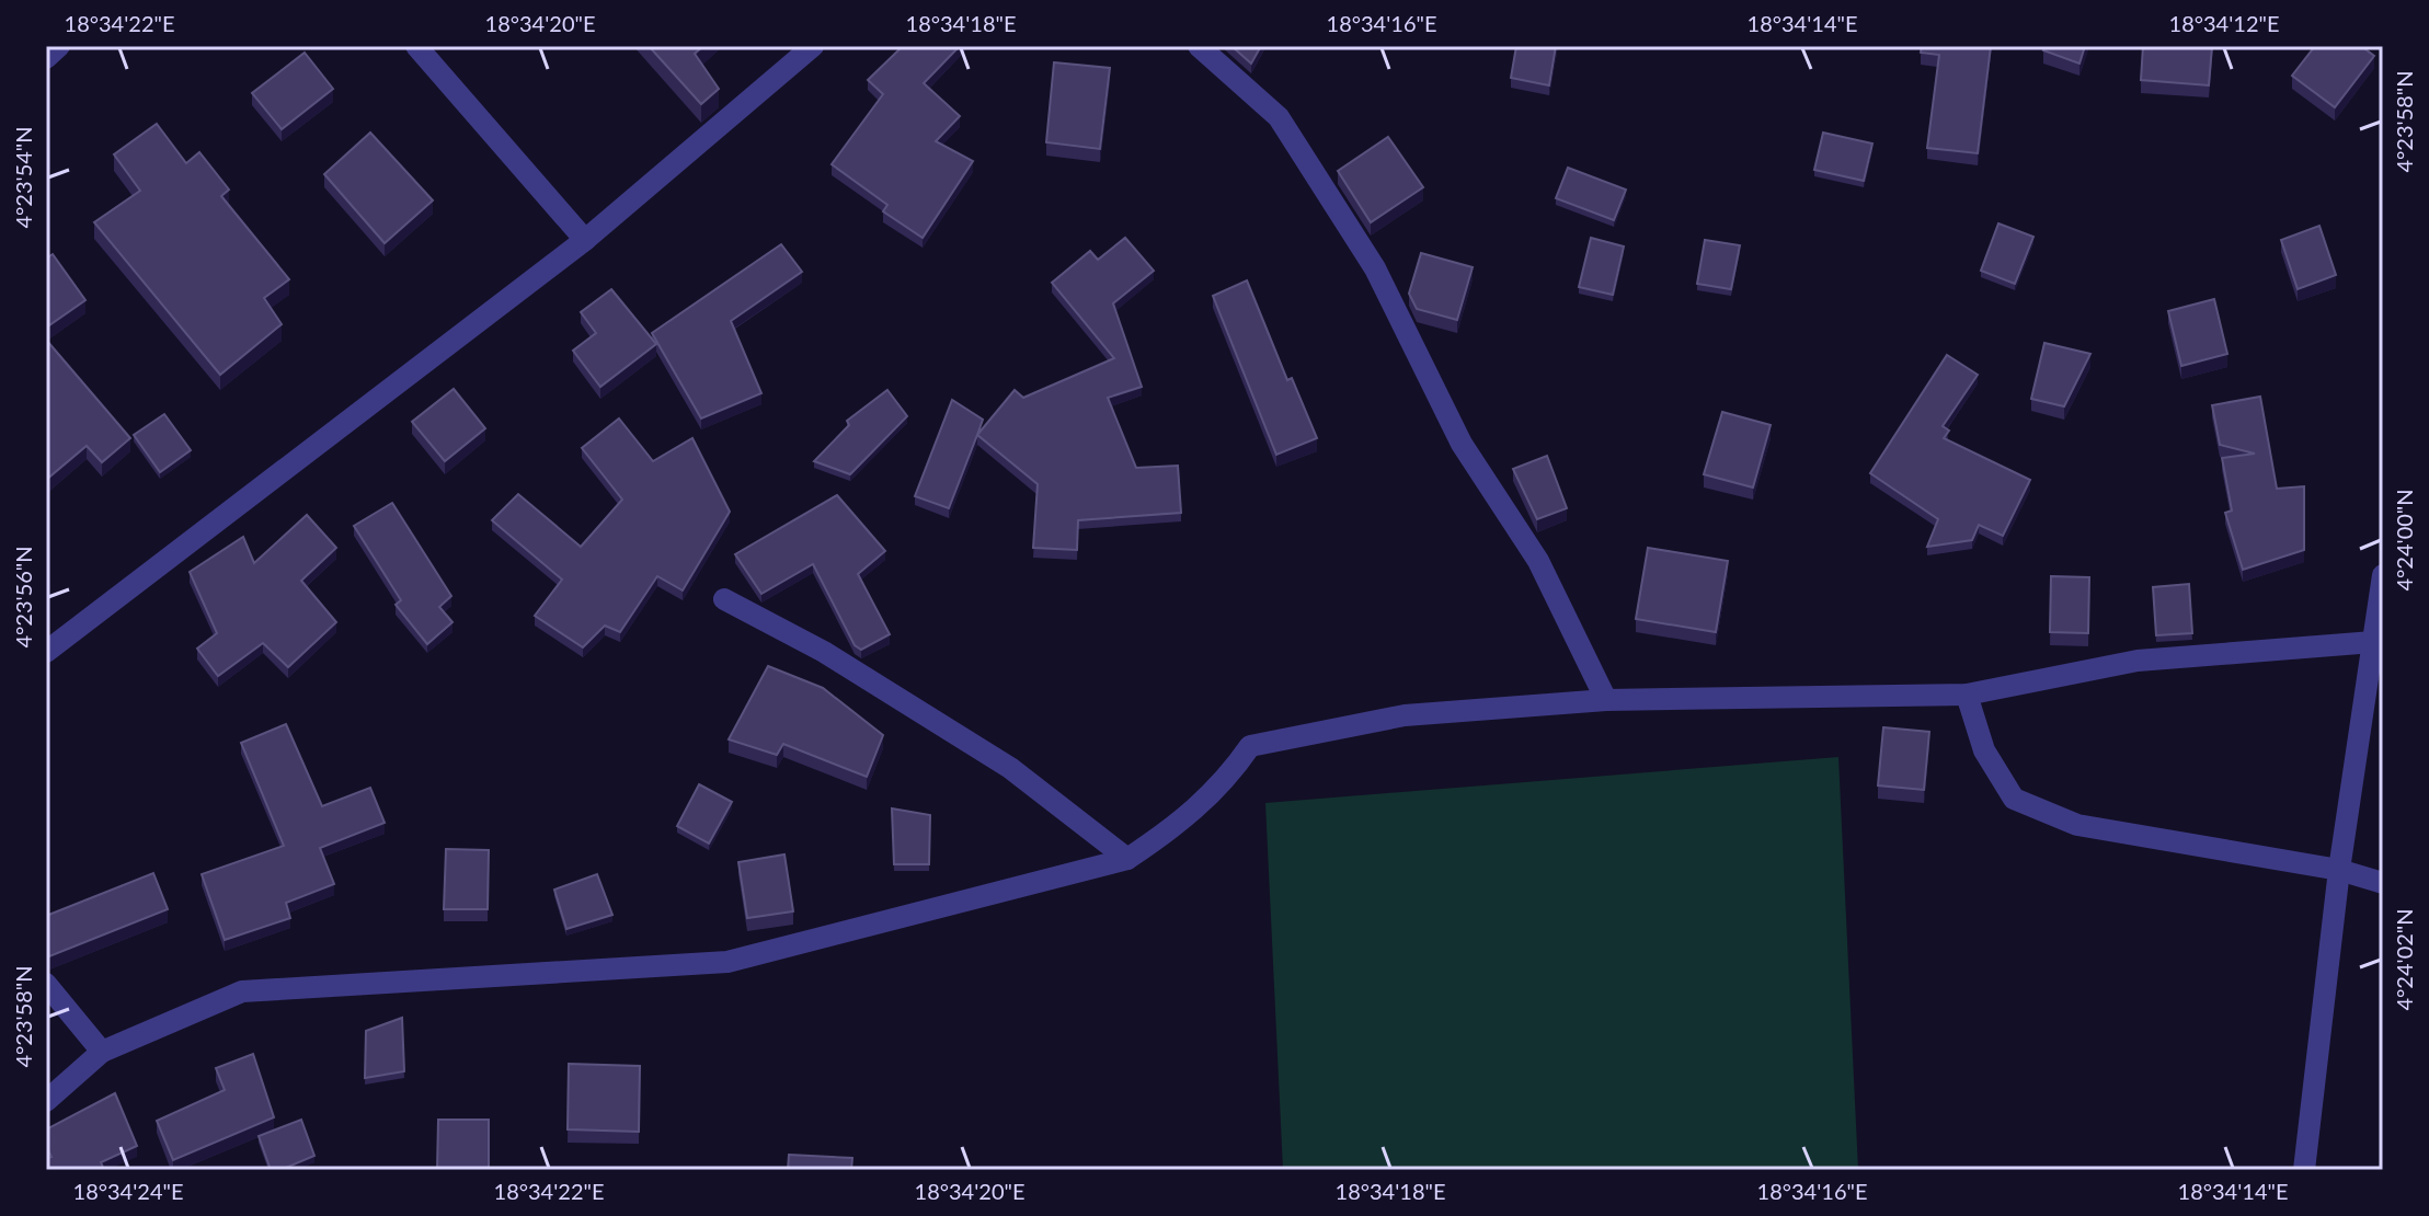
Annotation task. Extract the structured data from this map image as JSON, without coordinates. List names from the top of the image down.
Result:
{
  "coordinates": [
    "18°34'22\"E",
    "18°34'20\"E",
    "18°34'18\"E",
    "18°34'16\"E",
    "18°34'14\"E",
    "18°34'12\"E",
    "4°23'58\"N",
    "4°23'54\"N",
    "4°24'00\"N",
    "4°23'56\"N",
    "4°24'02\"N",
    "18°34'24\"E"
  ]
}
